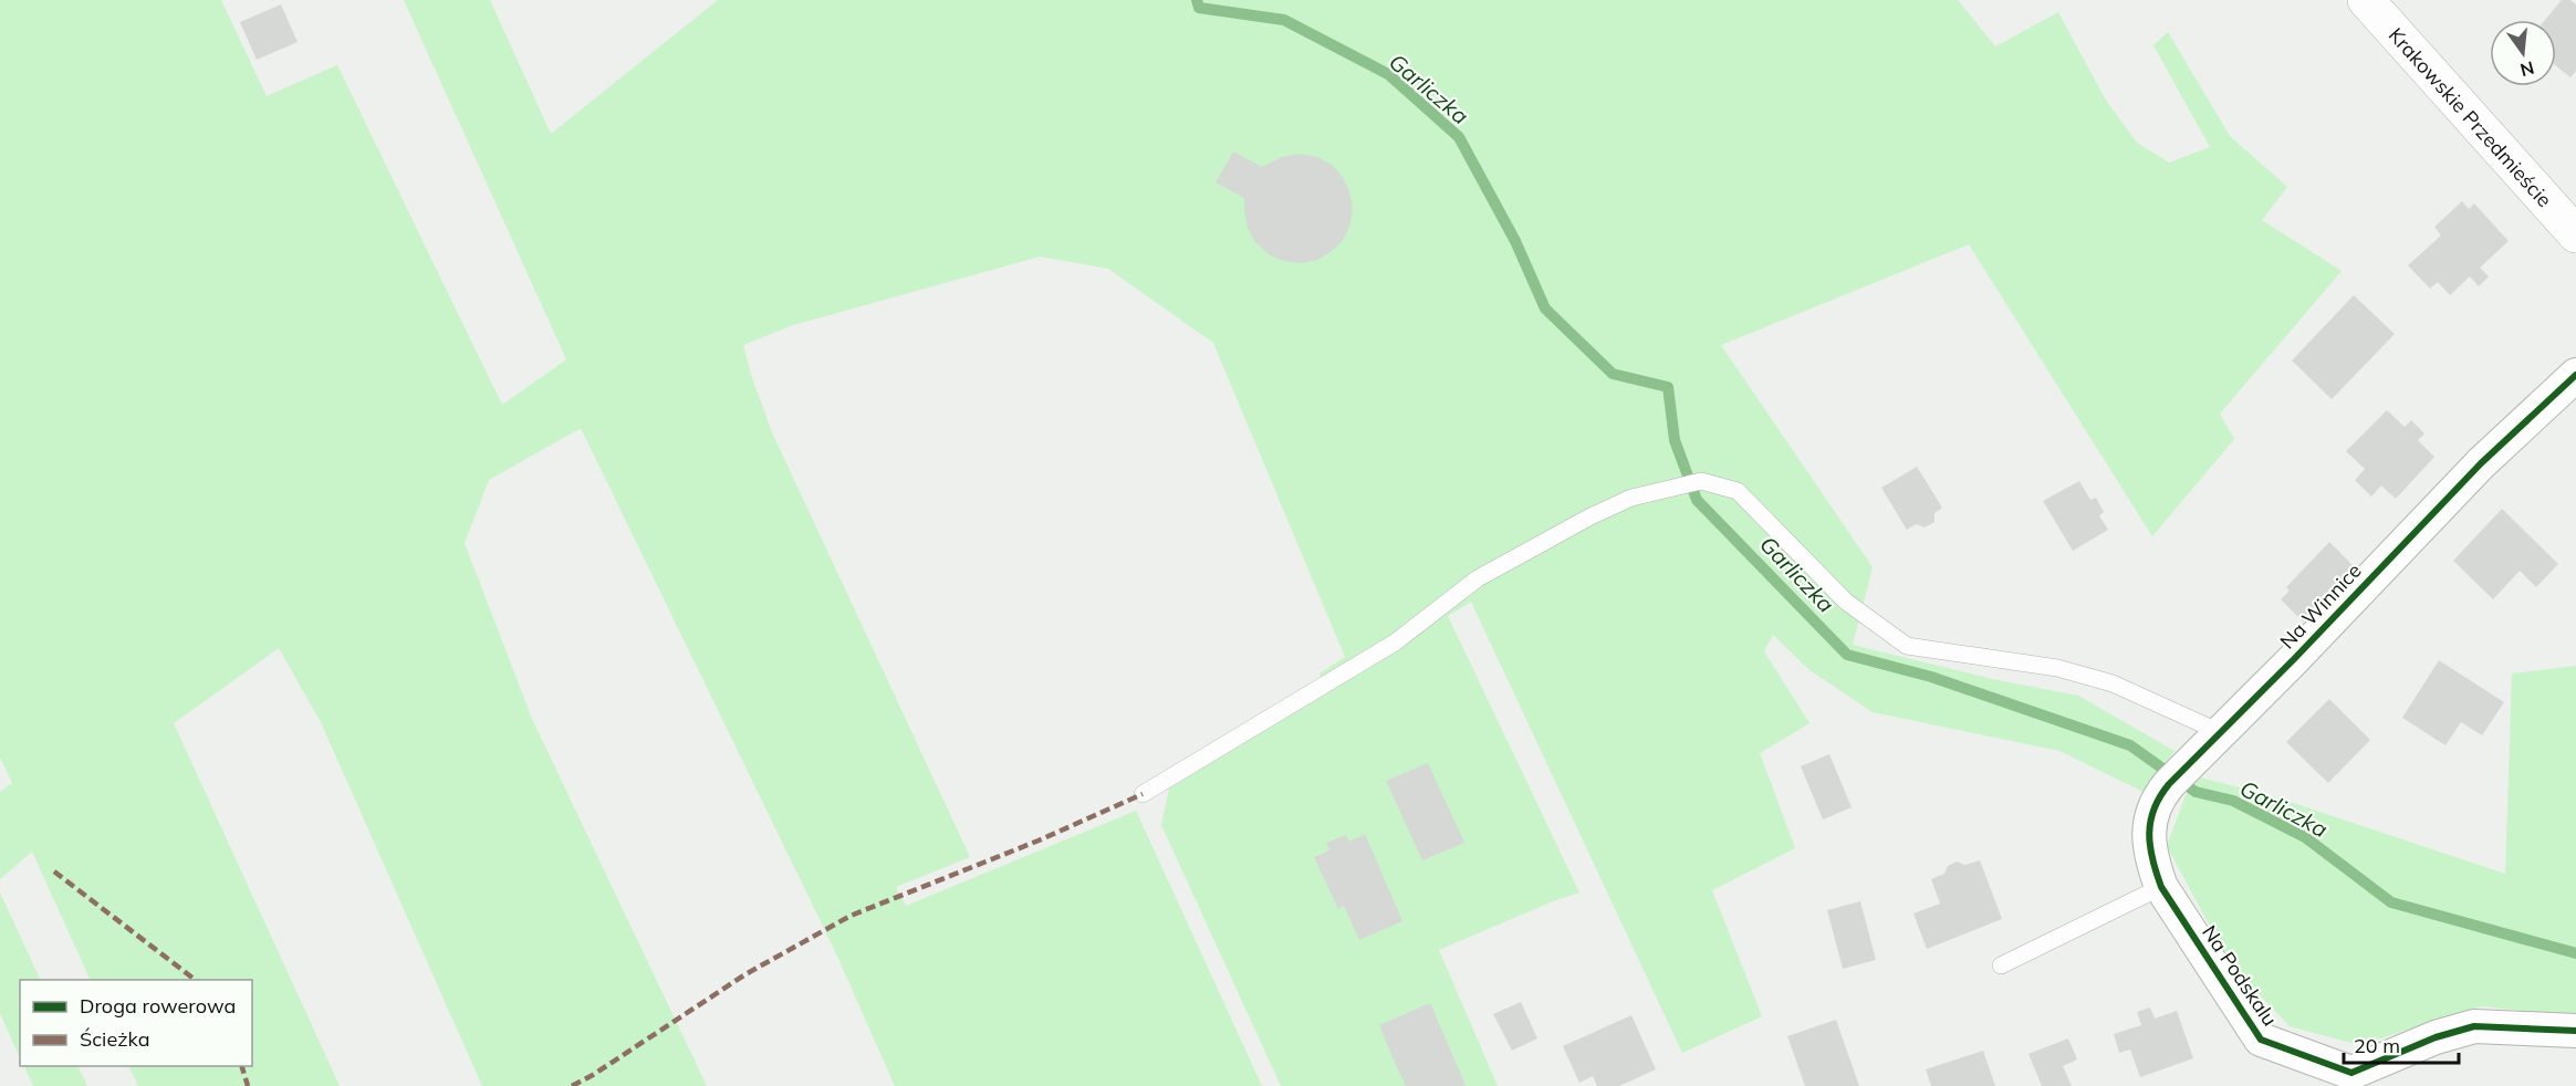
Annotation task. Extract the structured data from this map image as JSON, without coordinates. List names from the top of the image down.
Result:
{
  "streets": {
    "main road": ["Krakowskie Przedmieście"],
    "street": ["Na Winnice", "Na Podskalu"]
  },
  "crossings": [
    ["Na Winnice", "Na Podskalu"]
  ],
  "water": ["Garliczka"],
  "legend": ["Droga rowerowa", "Ścieżka"],
  "scale_bar": "20 m",
  "north": "bottom"
}
